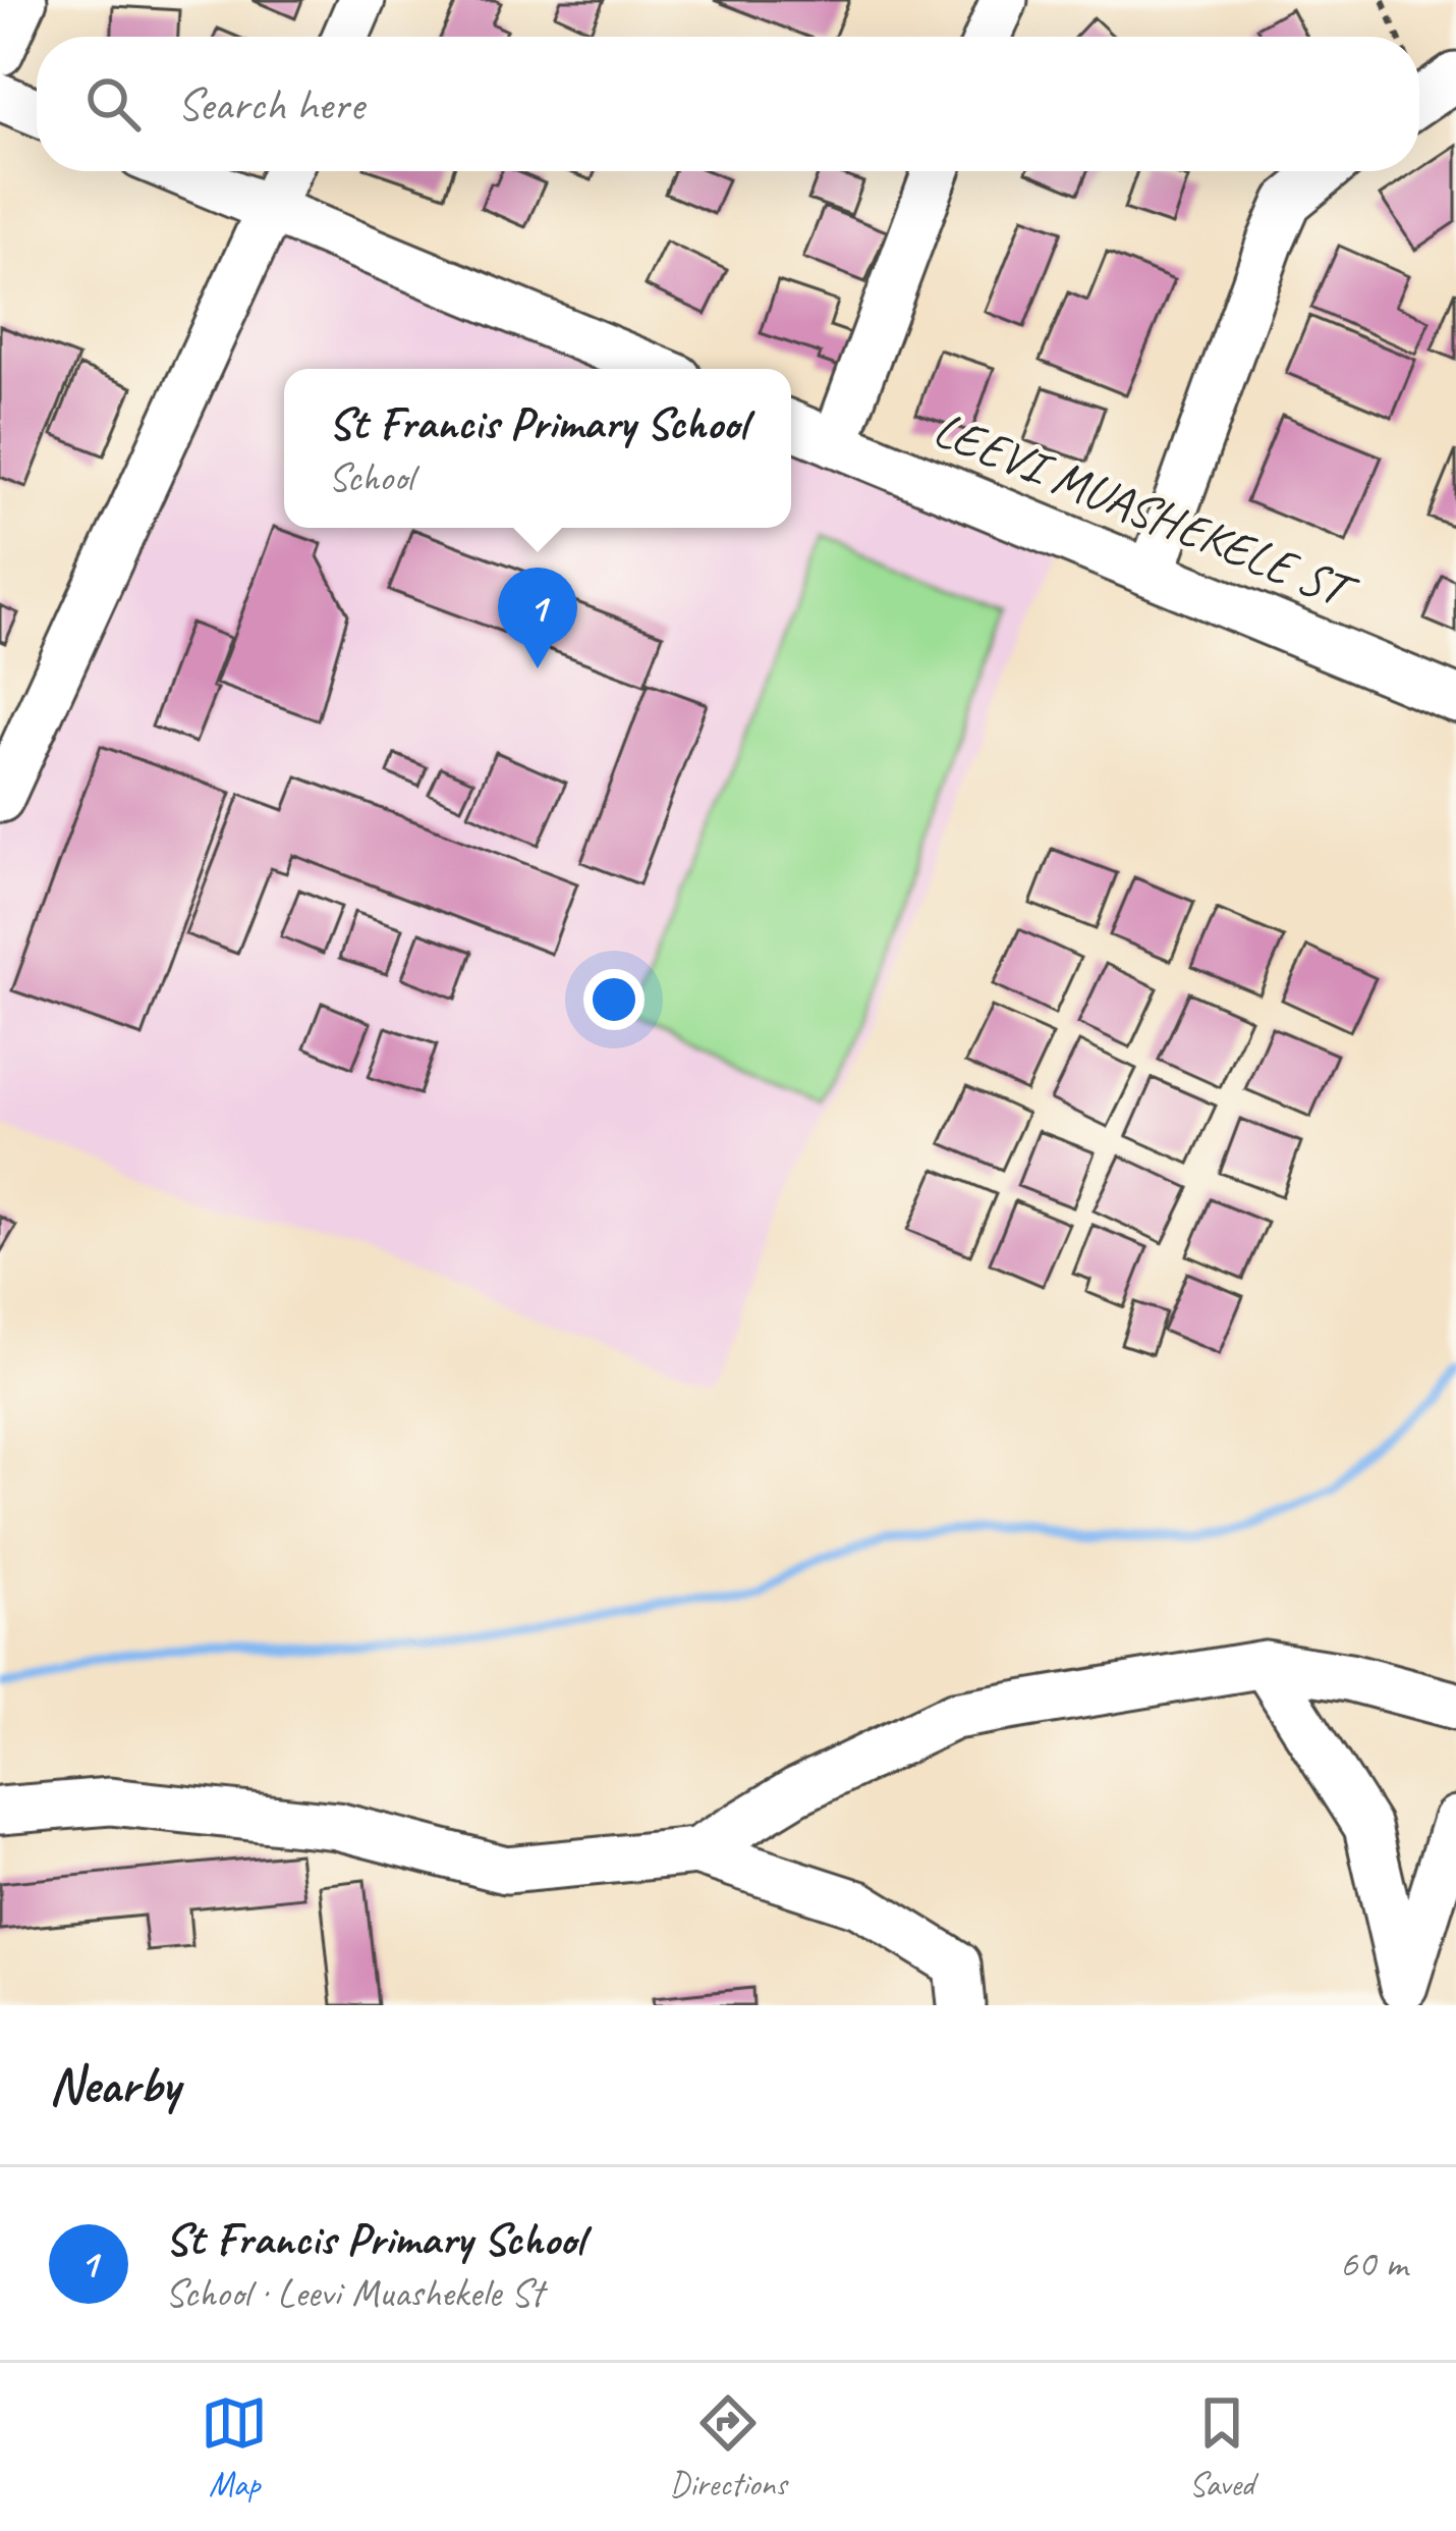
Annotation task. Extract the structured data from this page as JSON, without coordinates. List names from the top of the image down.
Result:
{
  "streets": {
    "street": ["LEEVI MUASHEKELE ST"]
  },
  "page": {
    "search": "Search here",
    "popup": ["St Francis Primary School", "School"],
    "pins": "1",
    "heading": "Nearby",
    "list": [
      {
        "mark": "1",
        "name": "St Francis Primary School",
        "note": "School · Leevi Muashekele St",
        "value": "60 m"
      }
    ],
    "nav": ["Map", "Directions", "Saved"]
  }
}
